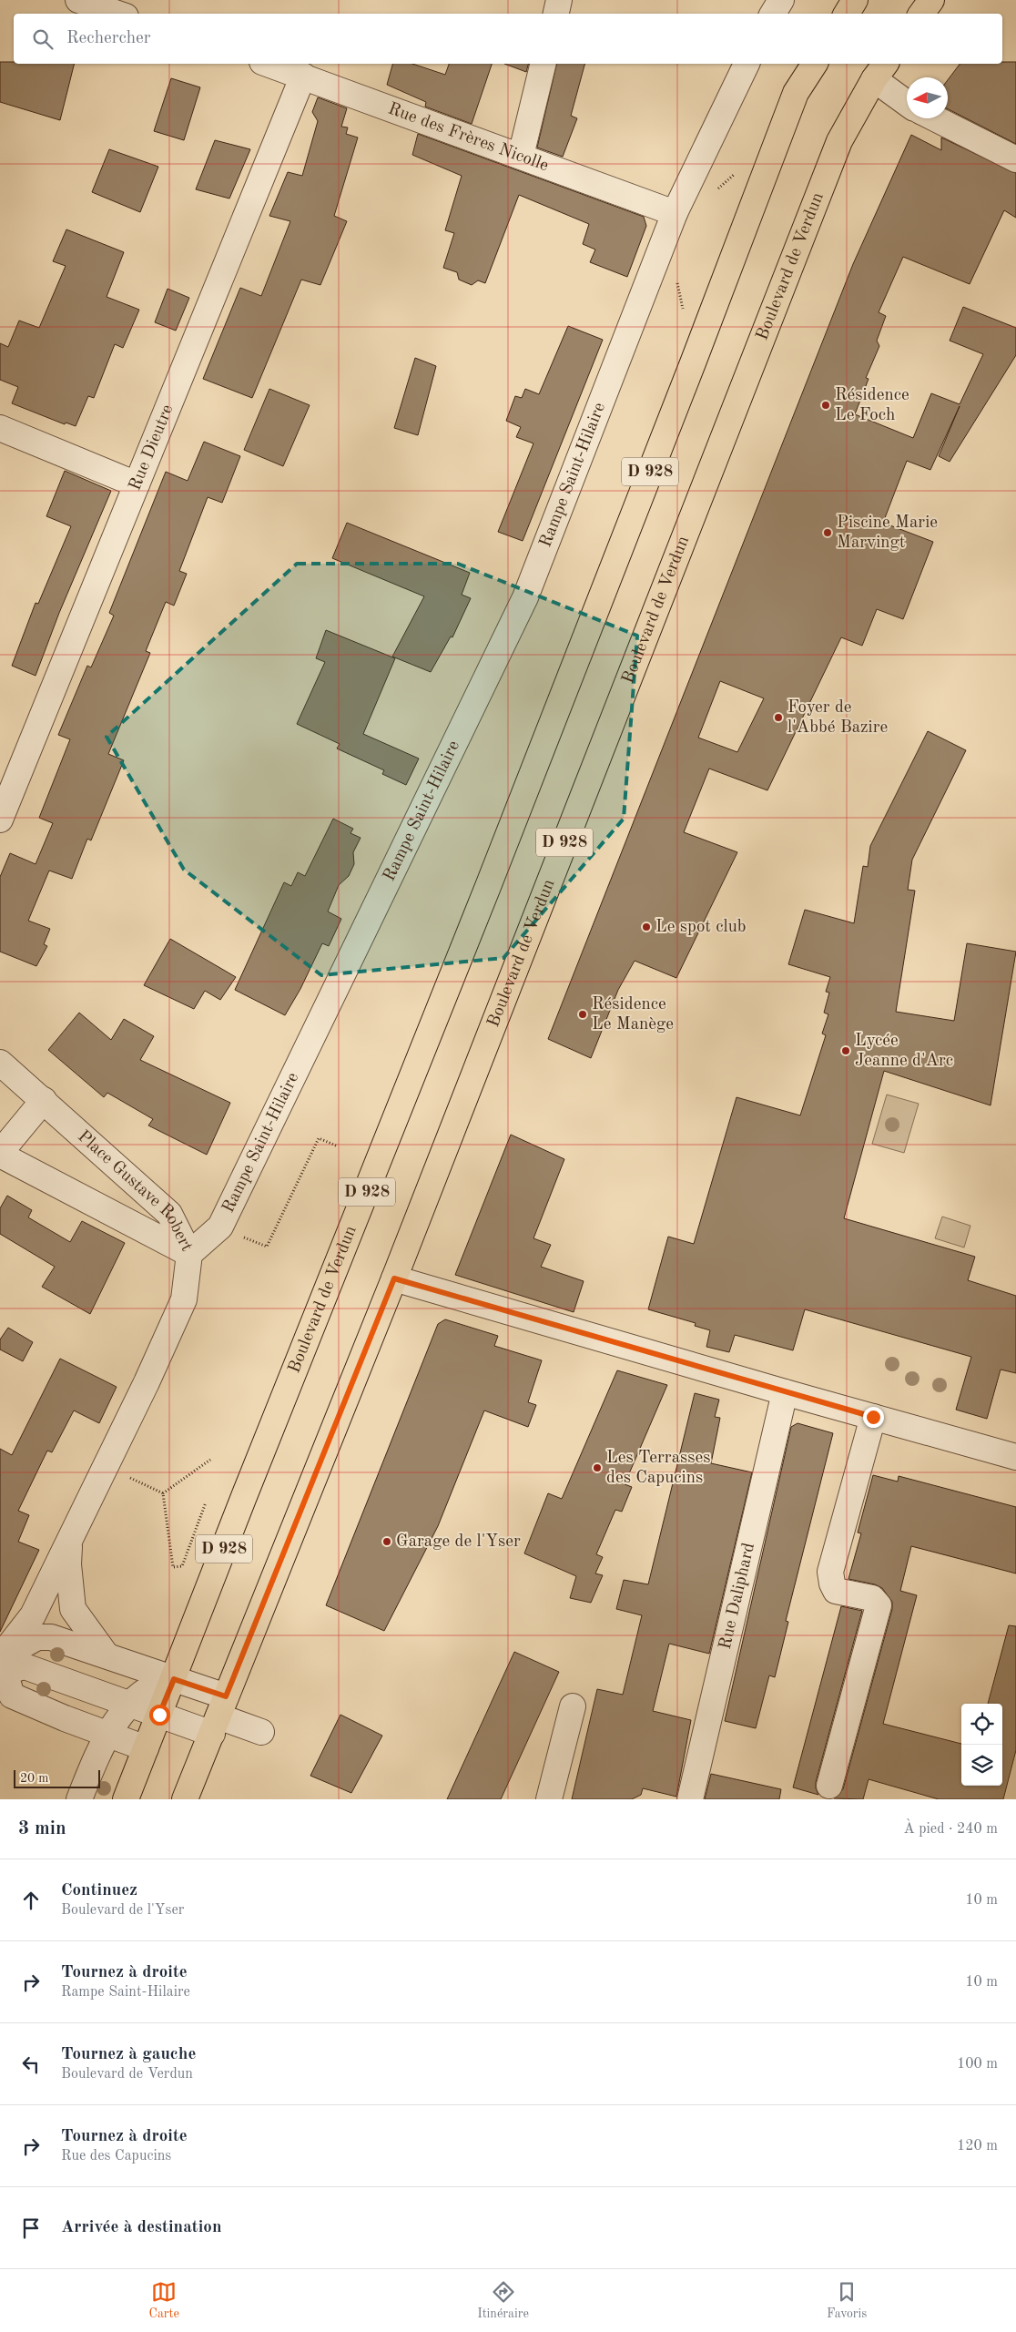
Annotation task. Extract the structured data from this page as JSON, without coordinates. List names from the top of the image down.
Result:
{
  "streets": {
    "main road": ["Boulevard de Verdun", "D 928"],
    "street": [
      "Rue des Frères Nicolle",
      "Rue Dieutre",
      "Rampe Saint-Hilaire",
      "Place Gustave Robert",
      "Rue Daliphard"
    ]
  },
  "crossings": [
    ["Rue des Frères Nicolle", "Rue Dieutre"],
    ["Rue des Frères Nicolle", "Rampe Saint-Hilaire"],
    ["Boulevard de Verdun", "D 928"],
    ["Rampe Saint-Hilaire", "Place Gustave Robert"]
  ],
  "places": [
    "Résidence Le Foch",
    "Piscine Marie Marvingt",
    "Foyer de l'Abbé Bazire",
    "Le spot club",
    "Résidence Le Manège",
    "Lycée Jeanne d'Arc",
    "Les Terrasses des Capucins",
    "Garage de l'Yser"
  ],
  "scale_bar": "20 m",
  "north": "left",
  "page": {
    "search": "Rechercher",
    "scale": "20 m",
    "heading": ["3 min", "À pied · 240 m"],
    "list": [
      ["Continuez", "Boulevard de l'Yser", "10 m"],
      ["Tournez à droite", "Rampe Saint-Hilaire", "10 m"],
      ["Tournez à gauche", "Boulevard de Verdun", "100 m"],
      ["Tournez à droite", "Rue des Capucins", "120 m"],
      "Arrivée à destination"
    ],
    "nav": ["Carte", "Itinéraire", "Favoris"]
  }
}
